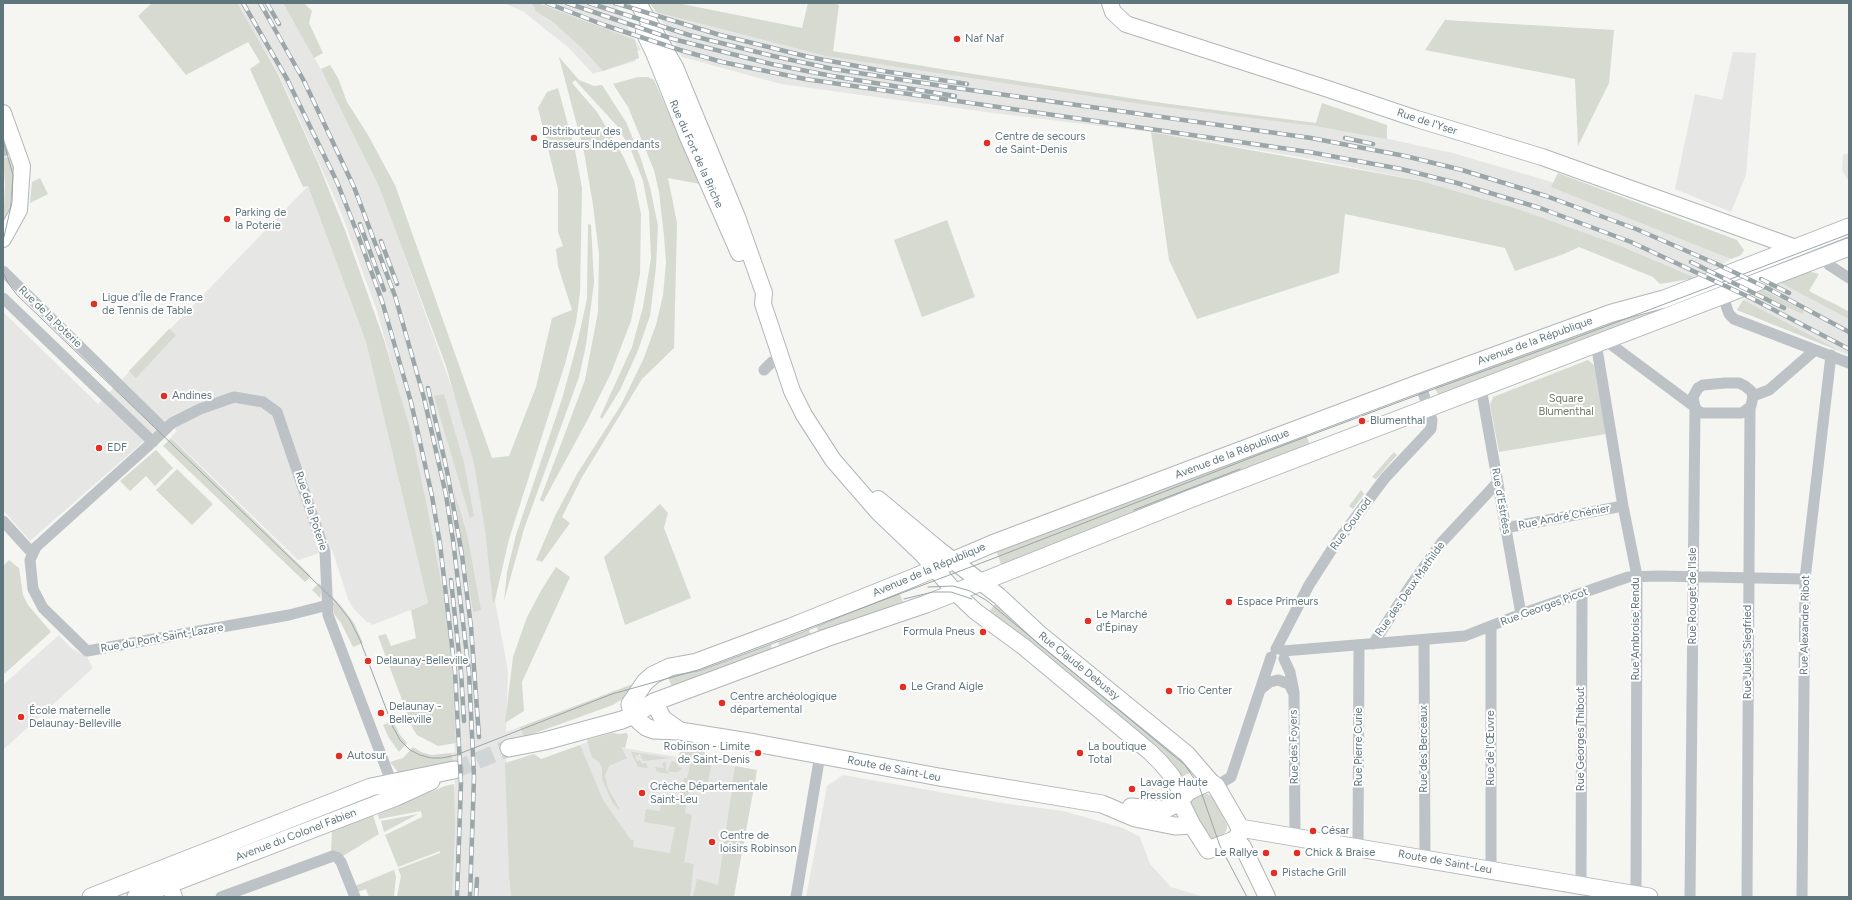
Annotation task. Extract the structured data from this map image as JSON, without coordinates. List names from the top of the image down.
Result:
{
  "streets": {
    "main road": [
      "Rue de l'Yser",
      "Rue du Fort de la Briche",
      "Avenue de la République",
      "Rue Claude Debussy",
      "Route de Saint-Leu",
      "Avenue du Colonel Fabien"
    ],
    "street": [
      "Rue de la Poterie",
      "Rue d'Estrées",
      "Rue André Chénier",
      "Rue Gounod",
      "Rue des Deux Mathilde",
      "Rue Rouget de l'Isle",
      "Rue Georges Picot",
      "Rue Alexandre Ribot",
      "Rue Ambroise Rendu",
      "Rue du Pont Saint-Lazare",
      "Rue Jules Siegfried",
      "Rue Georges Thibout",
      "Rue des Foyers",
      "Rue Pierre Curie",
      "Rue de l'Œuvre",
      "Rue des Berceaux"
    ]
  },
  "crossings": [
    ["Rue de l'Yser", "Avenue de la République"],
    ["Rue du Fort de la Briche", "Avenue de la République"],
    ["Rue du Fort de la Briche", "Rue Claude Debussy"],
    ["Rue de la Poterie", "Rue du Pont Saint-Lazare"],
    ["Rue de la Poterie", "Avenue du Colonel Fabien"],
    ["Avenue de la République", "Rue d'Estrées"],
    ["Avenue de la République", "Rue Gounod"],
    ["Avenue de la République", "Rue Ambroise Rendu"],
    ["Avenue de la République", "Rue Claude Debussy"],
    ["Avenue de la République", "Route de Saint-Leu"],
    ["Rue d'Estrées", "Rue André Chénier"],
    ["Rue d'Estrées", "Rue des Deux Mathilde"],
    ["Rue d'Estrées", "Rue Georges Picot"],
    ["Rue André Chénier", "Rue Ambroise Rendu"],
    ["Rue Gounod", "Rue Georges Picot"],
    ["Rue Gounod", "Rue Claude Debussy"],
    ["Rue Gounod", "Rue des Foyers"],
    ["Rue Gounod", "Route de Saint-Leu"],
    ["Rue des Deux Mathilde", "Rue Georges Picot"],
    ["Rue Rouget de l'Isle", "Rue Georges Picot"],
    ["Rue Rouget de l'Isle", "Rue Jules Siegfried"],
    ["Rue Georges Picot", "Rue Alexandre Ribot"],
    ["Rue Georges Picot", "Rue Ambroise Rendu"],
    ["Rue Georges Picot", "Rue Jules Siegfried"],
    ["Rue Georges Picot", "Rue Georges Thibout"],
    ["Rue Georges Picot", "Rue des Foyers"],
    ["Rue Georges Picot", "Rue Pierre Curie"],
    ["Rue Georges Picot", "Rue de l'Œuvre"],
    ["Rue Georges Picot", "Rue des Berceaux"],
    ["Rue Ambroise Rendu", "Route de Saint-Leu"],
    ["Rue Claude Debussy", "Route de Saint-Leu"],
    ["Rue Georges Thibout", "Route de Saint-Leu"],
    ["Rue des Foyers", "Route de Saint-Leu"],
    ["Rue Pierre Curie", "Route de Saint-Leu"],
    ["Rue de l'Œuvre", "Route de Saint-Leu"],
    ["Rue des Berceaux", "Route de Saint-Leu"]
  ],
  "parks": ["Square Blumenthal"],
  "places": [
    "Naf Naf",
    "Distributeur des Brasseurs Indépendants",
    "Centre de secours de Saint-Denis",
    "Parking de la Poterie",
    "Ligue d'Île de France de Tennis de Table",
    "Andines",
    "Blumenthal",
    "EDF",
    "Espace Primeurs",
    "Le Marché d'Épinay",
    "Formula Pneus",
    "Delaunay-Belleville",
    "Le Grand Aigle",
    "Trio Center",
    "Centre archéologique départemental",
    "Delaunay - Belleville",
    "École maternelle Delaunay-Belleville",
    "Robinson - Limite de Saint-Denis",
    "La boutique Total",
    "Autosur",
    "Lavage Haute Pression",
    "Crèche Départementale Saint-Leu",
    "César",
    "Centre de loisirs Robinson",
    "Le Rallye",
    "Chick & Braise",
    "Pistache Grill"
  ]
}
